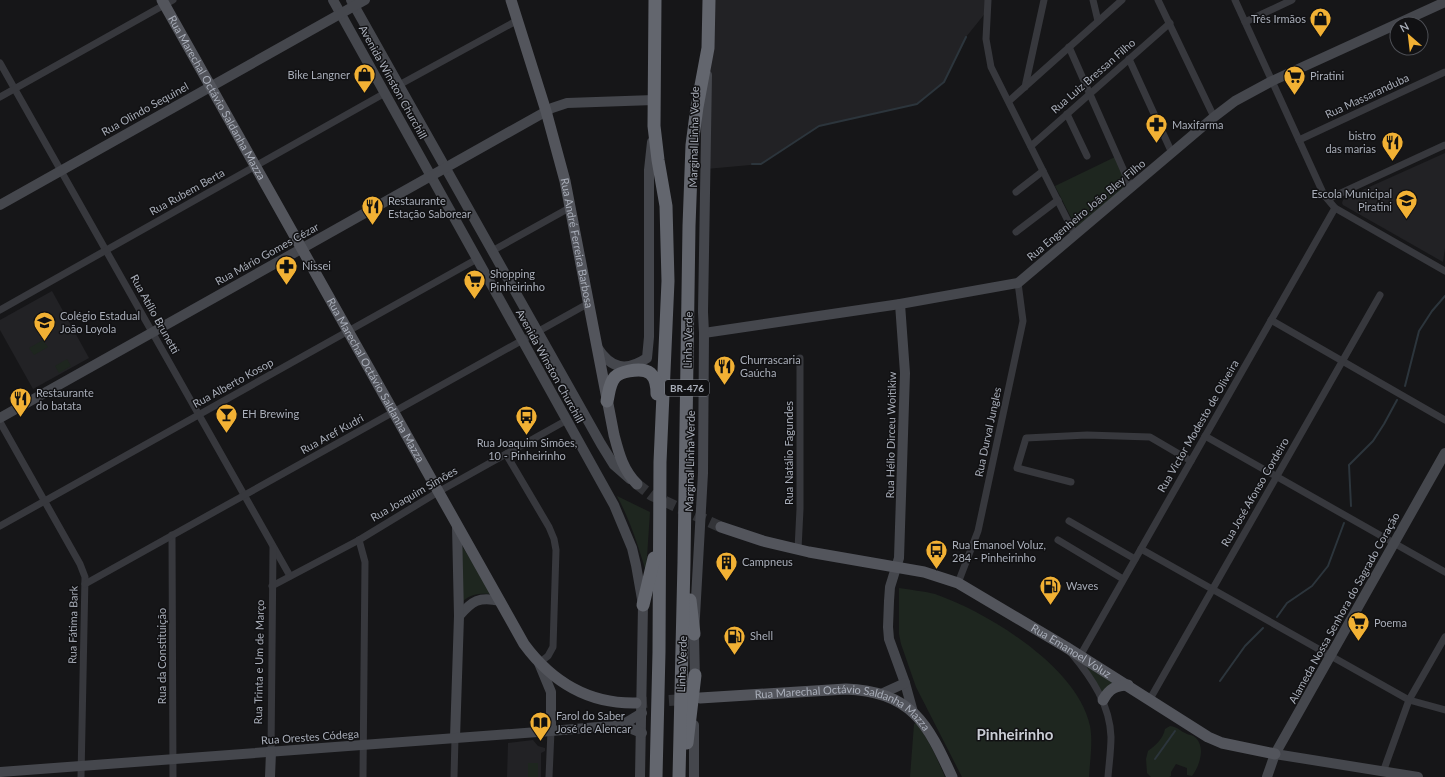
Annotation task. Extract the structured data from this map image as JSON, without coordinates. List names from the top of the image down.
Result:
{
  "streets": {
    "highway": ["Linha Verde", "BR-476"],
    "main road": ["Rua Marechal Octávio Saldanha Mazza", "Rua André Ferreira Barbosa", "Rua Emanoel Voluz"],
    "street": [
      "Rua Luiz Bressan Filho",
      "Avenida Winston Churchill",
      "Rua Massaranduba",
      "Rua Olindo Sequinel",
      "Marginal Linha Verde",
      "Rua Rubem Berta",
      "Rua Engenheiro João Bley Filho",
      "Rua Mário Gomes Cézar",
      "Rua Atílio Brunetti",
      "Rua Alberto Kosop",
      "Rua Victor Modesto de Oliveira",
      "Rua Durval Jungles",
      "Rua Aref Kudri",
      "Rua Hélio Dirceu Woitikiw",
      "Rua Natálio Fagundes",
      "Rua José Afonso Cordeiro",
      "Rua Joaquim Simões",
      "Alameda Nossa Senhora do Sagrado Coração",
      "Rua Fátima Bark",
      "Rua da Constituição",
      "Rua Trinta e Um de Março",
      "Rua Orestes Códega"
    ]
  },
  "crossings": [
    ["Avenida Winston Churchill", "Rua Olindo Sequinel"],
    ["Avenida Winston Churchill", "Rua Rubem Berta"],
    ["Avenida Winston Churchill", "Rua André Ferreira Barbosa"],
    ["Avenida Winston Churchill", "Rua Mário Gomes Cézar"],
    ["Avenida Winston Churchill", "Rua Alberto Kosop"],
    ["Avenida Winston Churchill", "Rua Aref Kudri"],
    ["Avenida Winston Churchill", "Rua Joaquim Simões"],
    ["Rua Marechal Octávio Saldanha Mazza", "Rua Olindo Sequinel"],
    ["Rua Marechal Octávio Saldanha Mazza", "Rua Rubem Berta"],
    ["Rua Marechal Octávio Saldanha Mazza", "Rua Mário Gomes Cézar"],
    ["Rua Marechal Octávio Saldanha Mazza", "Rua Alberto Kosop"],
    ["Rua Marechal Octávio Saldanha Mazza", "Rua Aref Kudri"],
    ["Rua Marechal Octávio Saldanha Mazza", "Rua Hélio Dirceu Woitikiw"],
    ["Rua Marechal Octávio Saldanha Mazza", "Rua Joaquim Simões"],
    ["Rua Olindo Sequinel", "Rua Atílio Brunetti"],
    ["Marginal Linha Verde", "Linha Verde"],
    ["Rua Rubem Berta", "Rua Atílio Brunetti"],
    ["Rua Engenheiro João Bley Filho", "Rua Durval Jungles"],
    ["Rua André Ferreira Barbosa", "Rua Mário Gomes Cézar"],
    ["Rua André Ferreira Barbosa", "Rua Aref Kudri"],
    ["Rua Mário Gomes Cézar", "Rua Atílio Brunetti"],
    ["Rua Mário Gomes Cézar", "Linha Verde"],
    ["Rua Atílio Brunetti", "Rua Alberto Kosop"],
    ["Rua Atílio Brunetti", "Rua Aref Kudri"],
    ["Rua Atílio Brunetti", "Rua Joaquim Simões"],
    ["Rua Atílio Brunetti", "Rua Trinta e Um de Março"],
    ["Rua Alberto Kosop", "Rua Fátima Bark"],
    ["Rua Victor Modesto de Oliveira", "Rua Emanoel Voluz"],
    ["Rua Durval Jungles", "Rua Emanoel Voluz"],
    ["Rua Aref Kudri", "Rua Fátima Bark"],
    ["Rua Aref Kudri", "Rua da Constituição"],
    ["Rua Hélio Dirceu Woitikiw", "Rua Emanoel Voluz"],
    ["Rua Natálio Fagundes", "Rua Emanoel Voluz"],
    ["Rua José Afonso Cordeiro", "Rua Emanoel Voluz"],
    ["Rua Joaquim Simões", "Rua Trinta e Um de Março"],
    ["Alameda Nossa Senhora do Sagrado Coração", "Rua Emanoel Voluz"],
    ["Rua Fátima Bark", "Rua Orestes Códega"],
    ["Rua da Constituição", "Rua Orestes Códega"],
    ["Rua Trinta e Um de Março", "Rua Orestes Códega"]
  ],
  "districts": ["Pinheirinho"],
  "places": {
    "shop": ["Três Irmãos", "Bike Langner"],
    "supermarket": ["Piratini", "Shopping Pinheirinho", "Poema"],
    "pharmacy": ["Maxifarma", "Nissei"],
    "restaurant": [
      "bistro das marias",
      "Restaurante Estação Saborear",
      "Churrascaria Gaúcha",
      "Restaurante do batata"
    ],
    "school or university": ["Escola Municipal Piratini", "Colégio Estadual João Loyola"],
    "bar": ["EH Brewing"],
    "bus stop": ["Rua Joaquim Simões, 10 - Pinheirinho", "Rua Emanoel Voluz, 284 - Pinheirinho"],
    "building": ["Campneus"],
    "fuel station": ["Waves", "Shell"],
    "library": ["Farol do Saber José de Alencar"]
  },
  "north": "top left"
}
